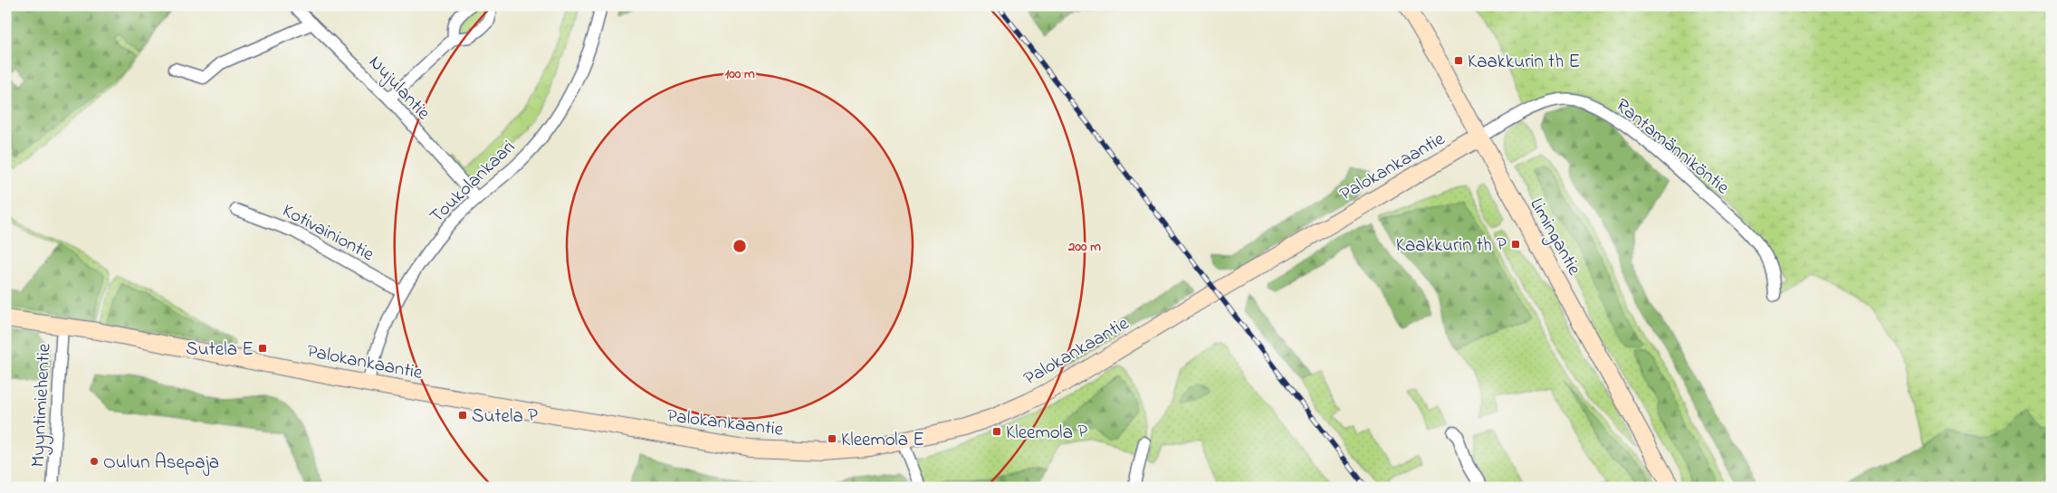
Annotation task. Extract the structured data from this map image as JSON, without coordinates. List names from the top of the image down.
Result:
{
  "streets": {
    "main road": ["Palokankaantie", "Limingantie"],
    "street": [
      "Nujulantie",
      "Rantamänniköntie",
      "Toukolankaari",
      "Kotivainiontie",
      "Myyntimiehentie"
    ]
  },
  "crossings": [
    ["Nujulantie", "Toukolankaari"],
    ["Rantamänniköntie", "Palokankaantie"],
    ["Rantamänniköntie", "Limingantie"],
    ["Palokankaantie", "Toukolankaari"],
    ["Palokankaantie", "Limingantie"],
    ["Palokankaantie", "Myyntimiehentie"],
    ["Toukolankaari", "Kotivainiontie"]
  ],
  "places": {
    "transit": [
      "Kaakkurin th E",
      "Kaakkurin th P",
      "Sutela E",
      "Sutela P",
      "Kleemola P",
      "Kleemola E"
    ],
    "other": ["Oulun Asepaja"]
  },
  "rings": ["100 m", "200 m"]
}
